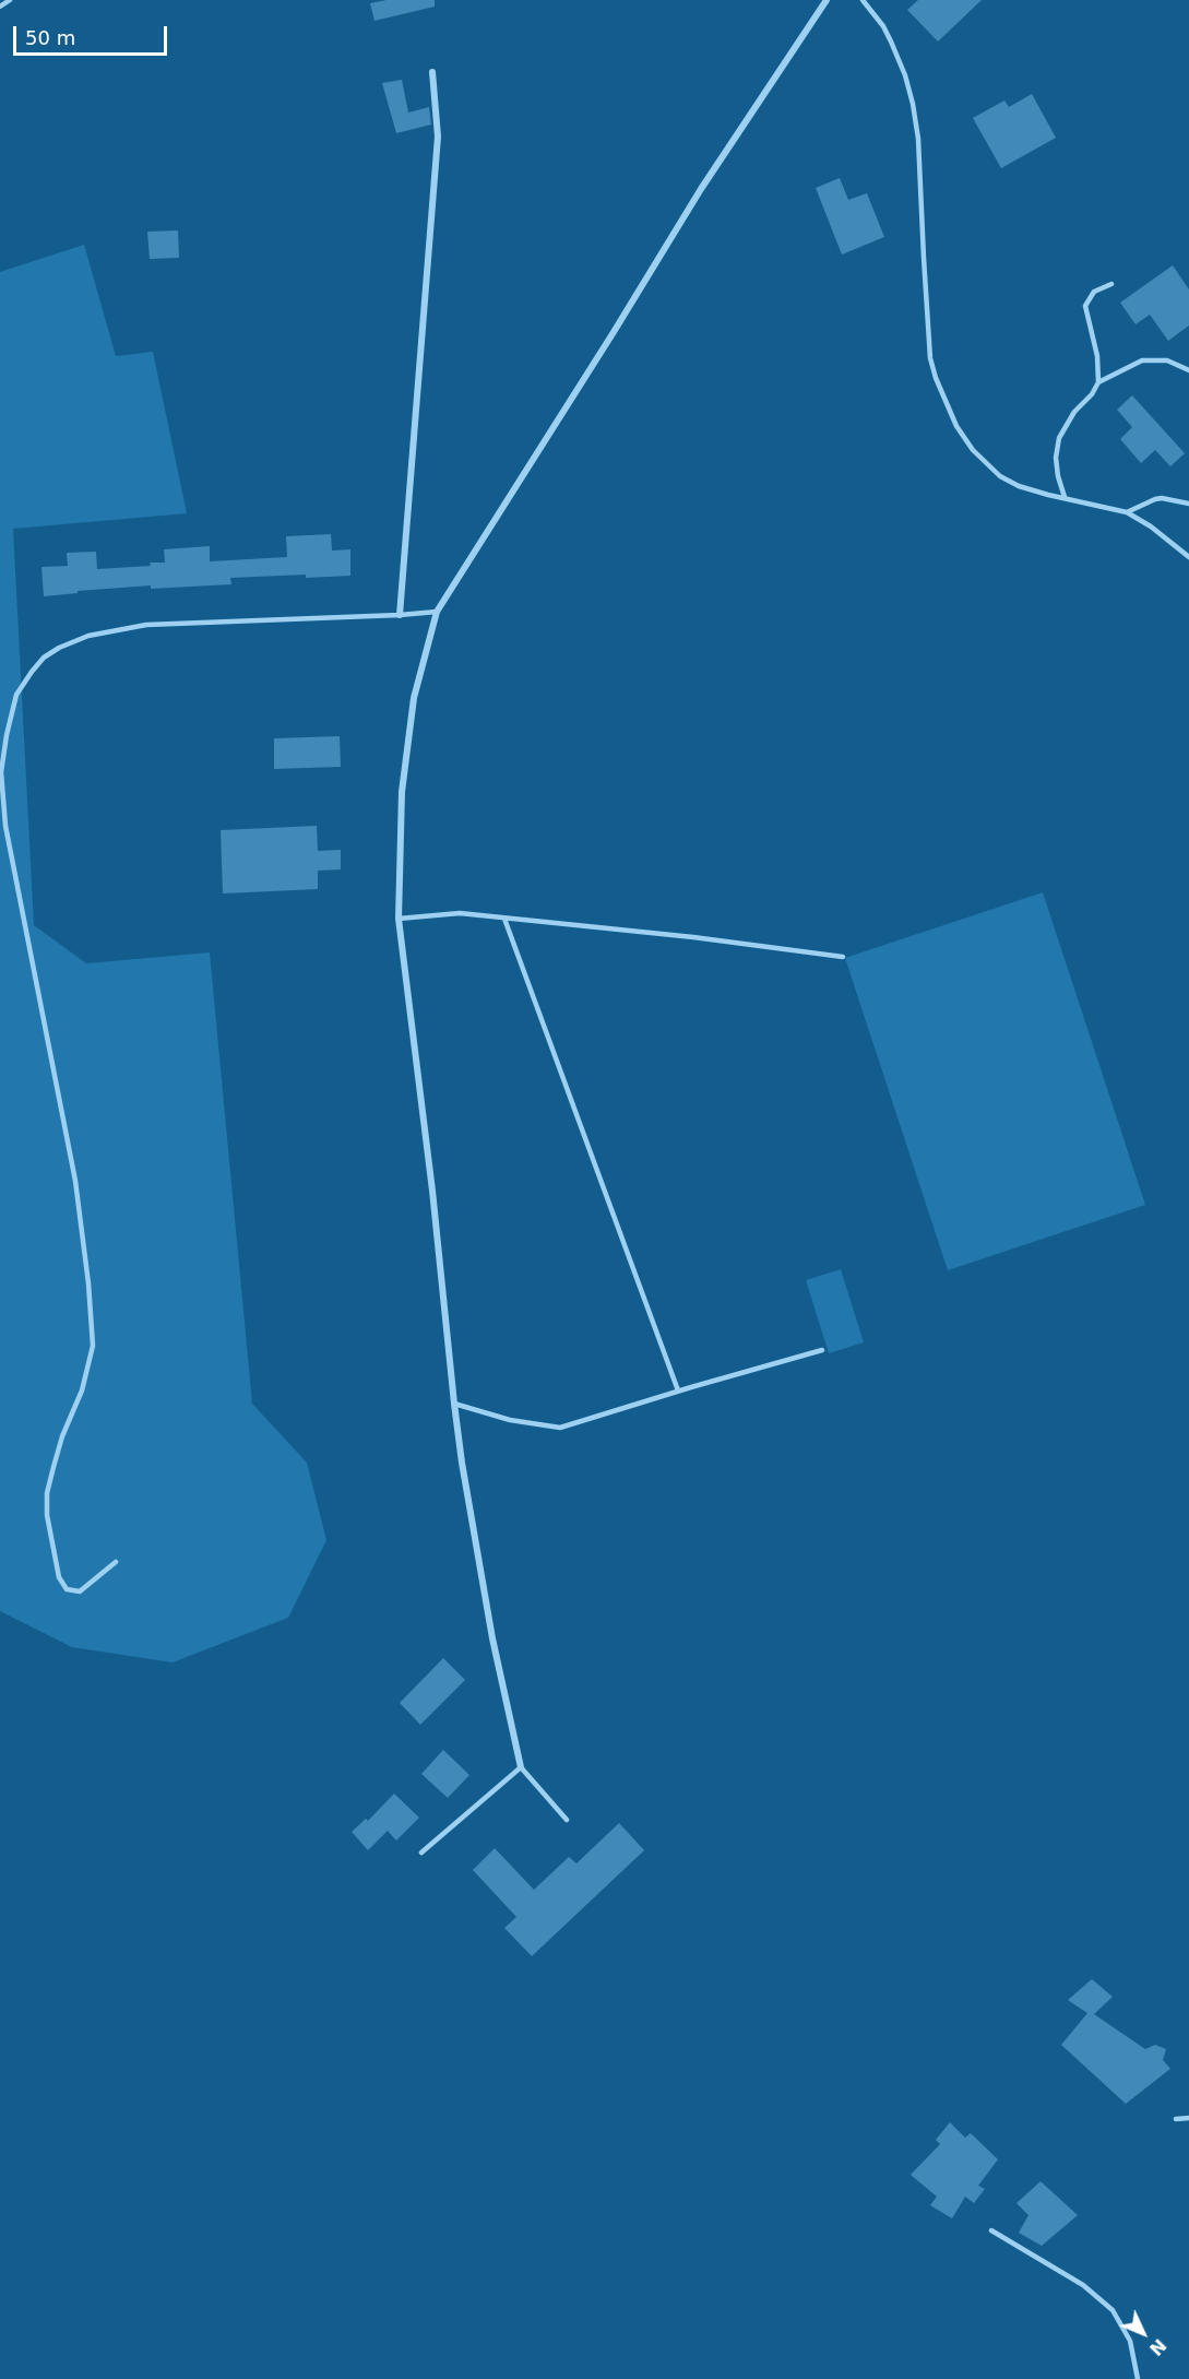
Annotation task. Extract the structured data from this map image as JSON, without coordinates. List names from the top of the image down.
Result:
{
  "scale_bar": "50 m",
  "north": "bottom right"
}
